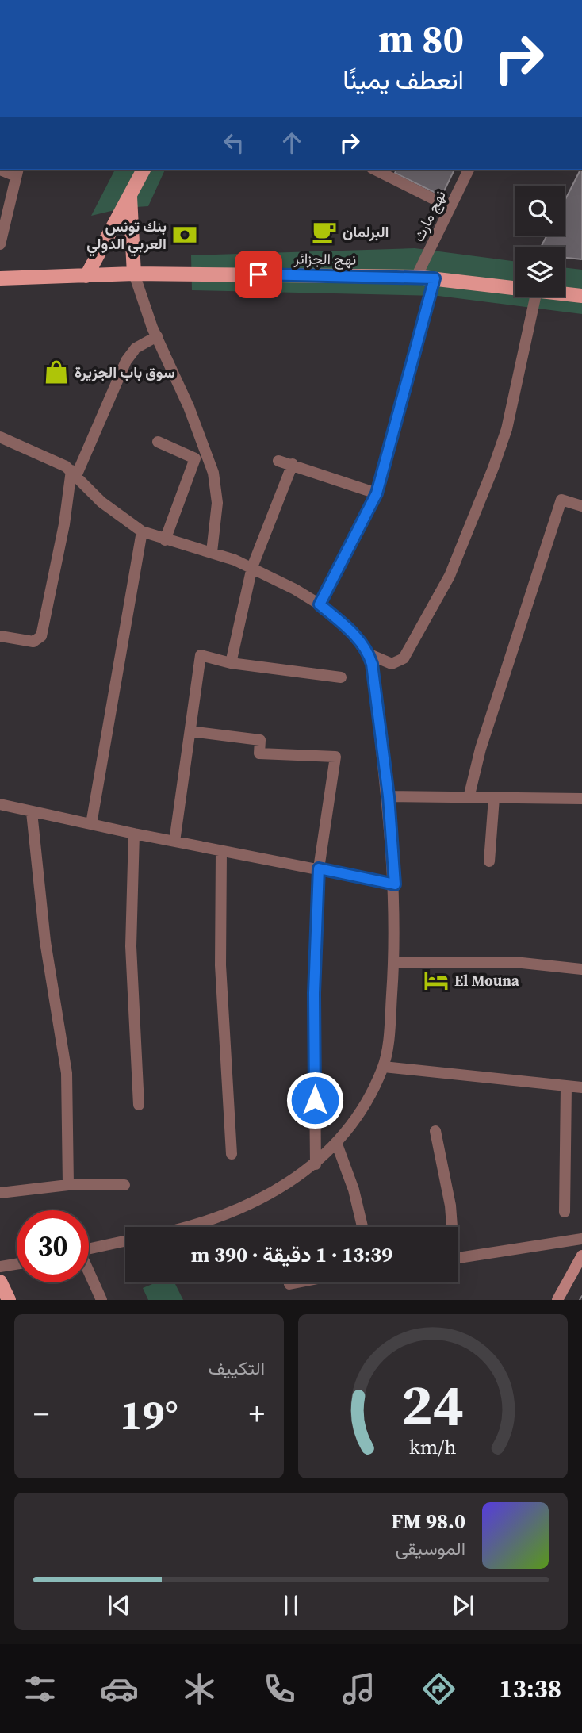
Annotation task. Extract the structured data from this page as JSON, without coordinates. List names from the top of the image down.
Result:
{
  "streets": {
    "main road": ["نهج الجزائر"],
    "street": ["نهج مارث"]
  },
  "crossings": [
    ["نهج مارث", "نهج الجزائر"]
  ],
  "places": {
    "cafe": ["البرلمان"],
    "bank": ["بنك تونس العربي الدولي"],
    "shop": ["سوق باب الجزيرة"],
    "hotel": ["El Mouna"]
  },
  "page": {
    "turn": ["80 m", "انعطف يمينًا"],
    "limit": "30",
    "trip": "13:39 · 1 دقيقة · 390 m",
    "tile": "التكييف",
    "heat": ["−", "19°", "+"],
    "song": ["98.0 FM", "الموسيقى"],
    "tabs": "13:38",
    "gauge": ["24", "km/h"]
  }
}
